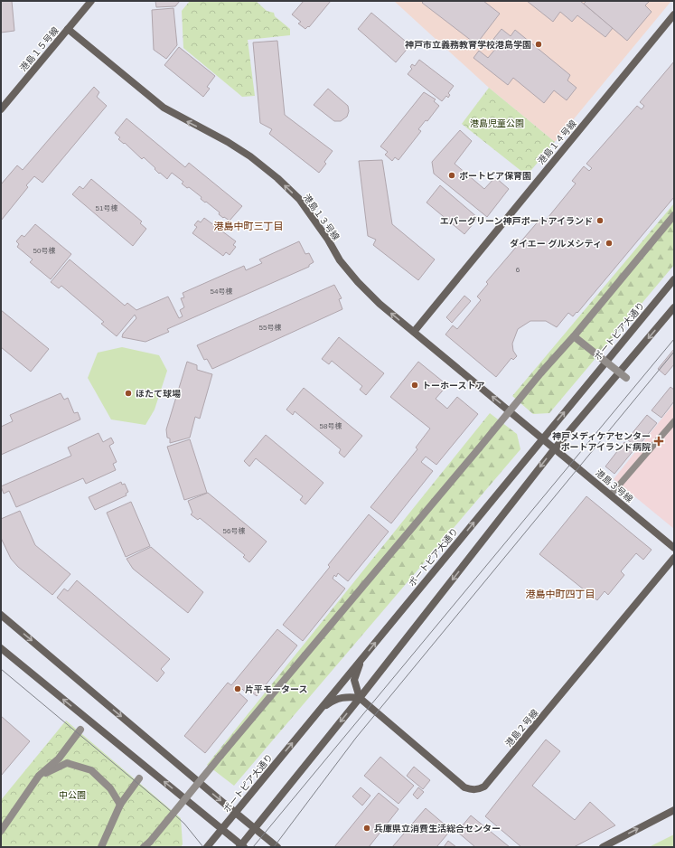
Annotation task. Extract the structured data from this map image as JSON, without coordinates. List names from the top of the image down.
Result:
{
  "streets": {
    "street": [
      "港島１５号線",
      "港島１４号線",
      "港島１３号線",
      "ポートピア大通り",
      "港島３号線",
      "港島２号線"
    ]
  },
  "crossings": [
    ["港島１５号線", "港島１３号線"],
    ["港島１４号線", "港島１３号線"],
    ["港島１３号線", "ポートピア大通り"],
    ["港島１３号線", "港島３号線"],
    ["ポートピア大通り", "港島３号線"]
  ],
  "one_way": ["港島１３号線"],
  "districts": ["港島中町三丁目", "港島中町四丁目"],
  "parks": ["港島児童公園", "中公園"],
  "places": {
    "other": [
      "神戸市立義務教育学校港島学園",
      "ポートピア保育園",
      "エバーグリーン神戸ポートアイランド",
      "ダイエー グルメシティ",
      "トーホーストア",
      "ほたて球場",
      "片平モータース",
      "兵庫県立消費生活総合センター"
    ],
    "health": ["神戸メディケアセンター ポートアイランド病院"]
  },
  "house_numbers": [
    "51号棟",
    "50号棟",
    "6",
    "54号棟",
    "55号棟",
    "58号棟",
    "56号棟"
  ]
}
